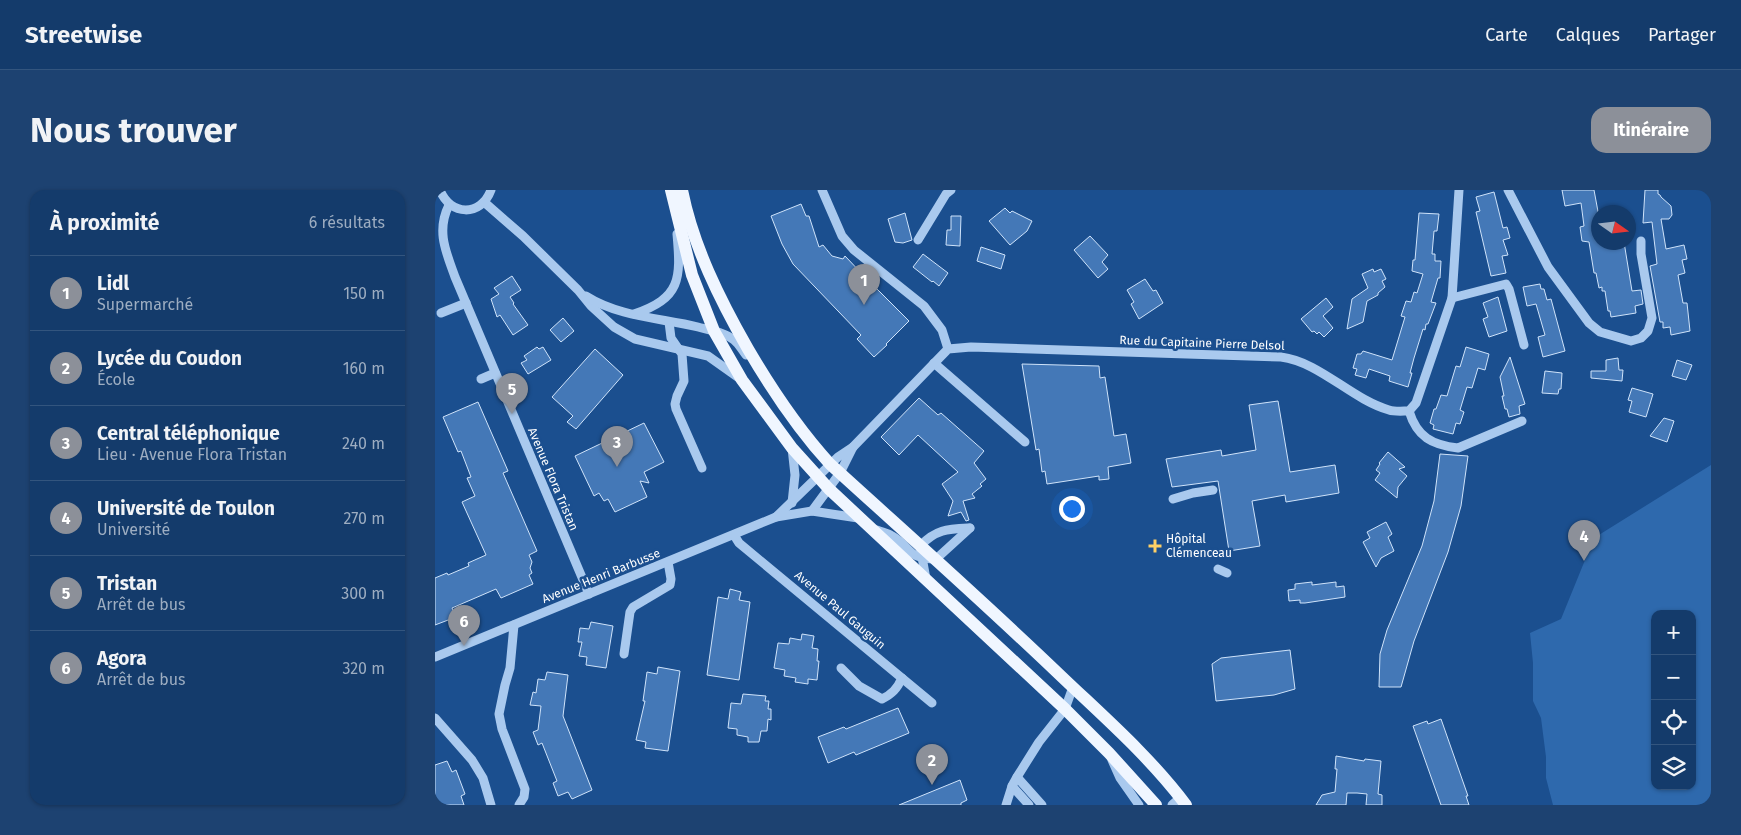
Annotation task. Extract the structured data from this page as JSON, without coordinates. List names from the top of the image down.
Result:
{
  "streets": {
    "street": [
      "Rue du Capitaine Pierre Delsol",
      "Avenue Flora Tristan",
      "Avenue Henri Barbusse",
      "Avenue Paul Gauguin"
    ]
  },
  "crossings": [
    ["Avenue Flora Tristan", "Avenue Henri Barbusse"],
    ["Avenue Henri Barbusse", "Avenue Paul Gauguin"]
  ],
  "places": {
    "health": ["Hôpital Clémenceau"]
  },
  "north": "right",
  "page": {
    "header": "Streetwise",
    "nav": ["Carte", "Calques", "Partager"],
    "buttons": "Itinéraire",
    "title": "Nous trouver",
    "heading": ["À proximité", "6 résultats"],
    "list": [
      {
        "mark": "1",
        "name": "Lidl",
        "note": "Supermarché",
        "value": "150 m"
      },
      {
        "mark": "2",
        "name": "Lycée du Coudon",
        "note": "École",
        "value": "160 m"
      },
      {
        "mark": "3",
        "name": "Central téléphonique",
        "note": "Lieu · Avenue Flora Tristan",
        "value": "240 m"
      },
      {
        "mark": "4",
        "name": "Université de Toulon",
        "note": "Université",
        "value": "270 m"
      },
      {
        "mark": "5",
        "name": "Tristan",
        "note": "Arrêt de bus",
        "value": "300 m"
      },
      {
        "mark": "6",
        "name": "Agora",
        "note": "Arrêt de bus",
        "value": "320 m"
      }
    ],
    "pins": [
      "1",
      "5",
      "3",
      "4",
      "6",
      "2"
    ],
    "map_buttons": ["+", "−"]
  }
}
